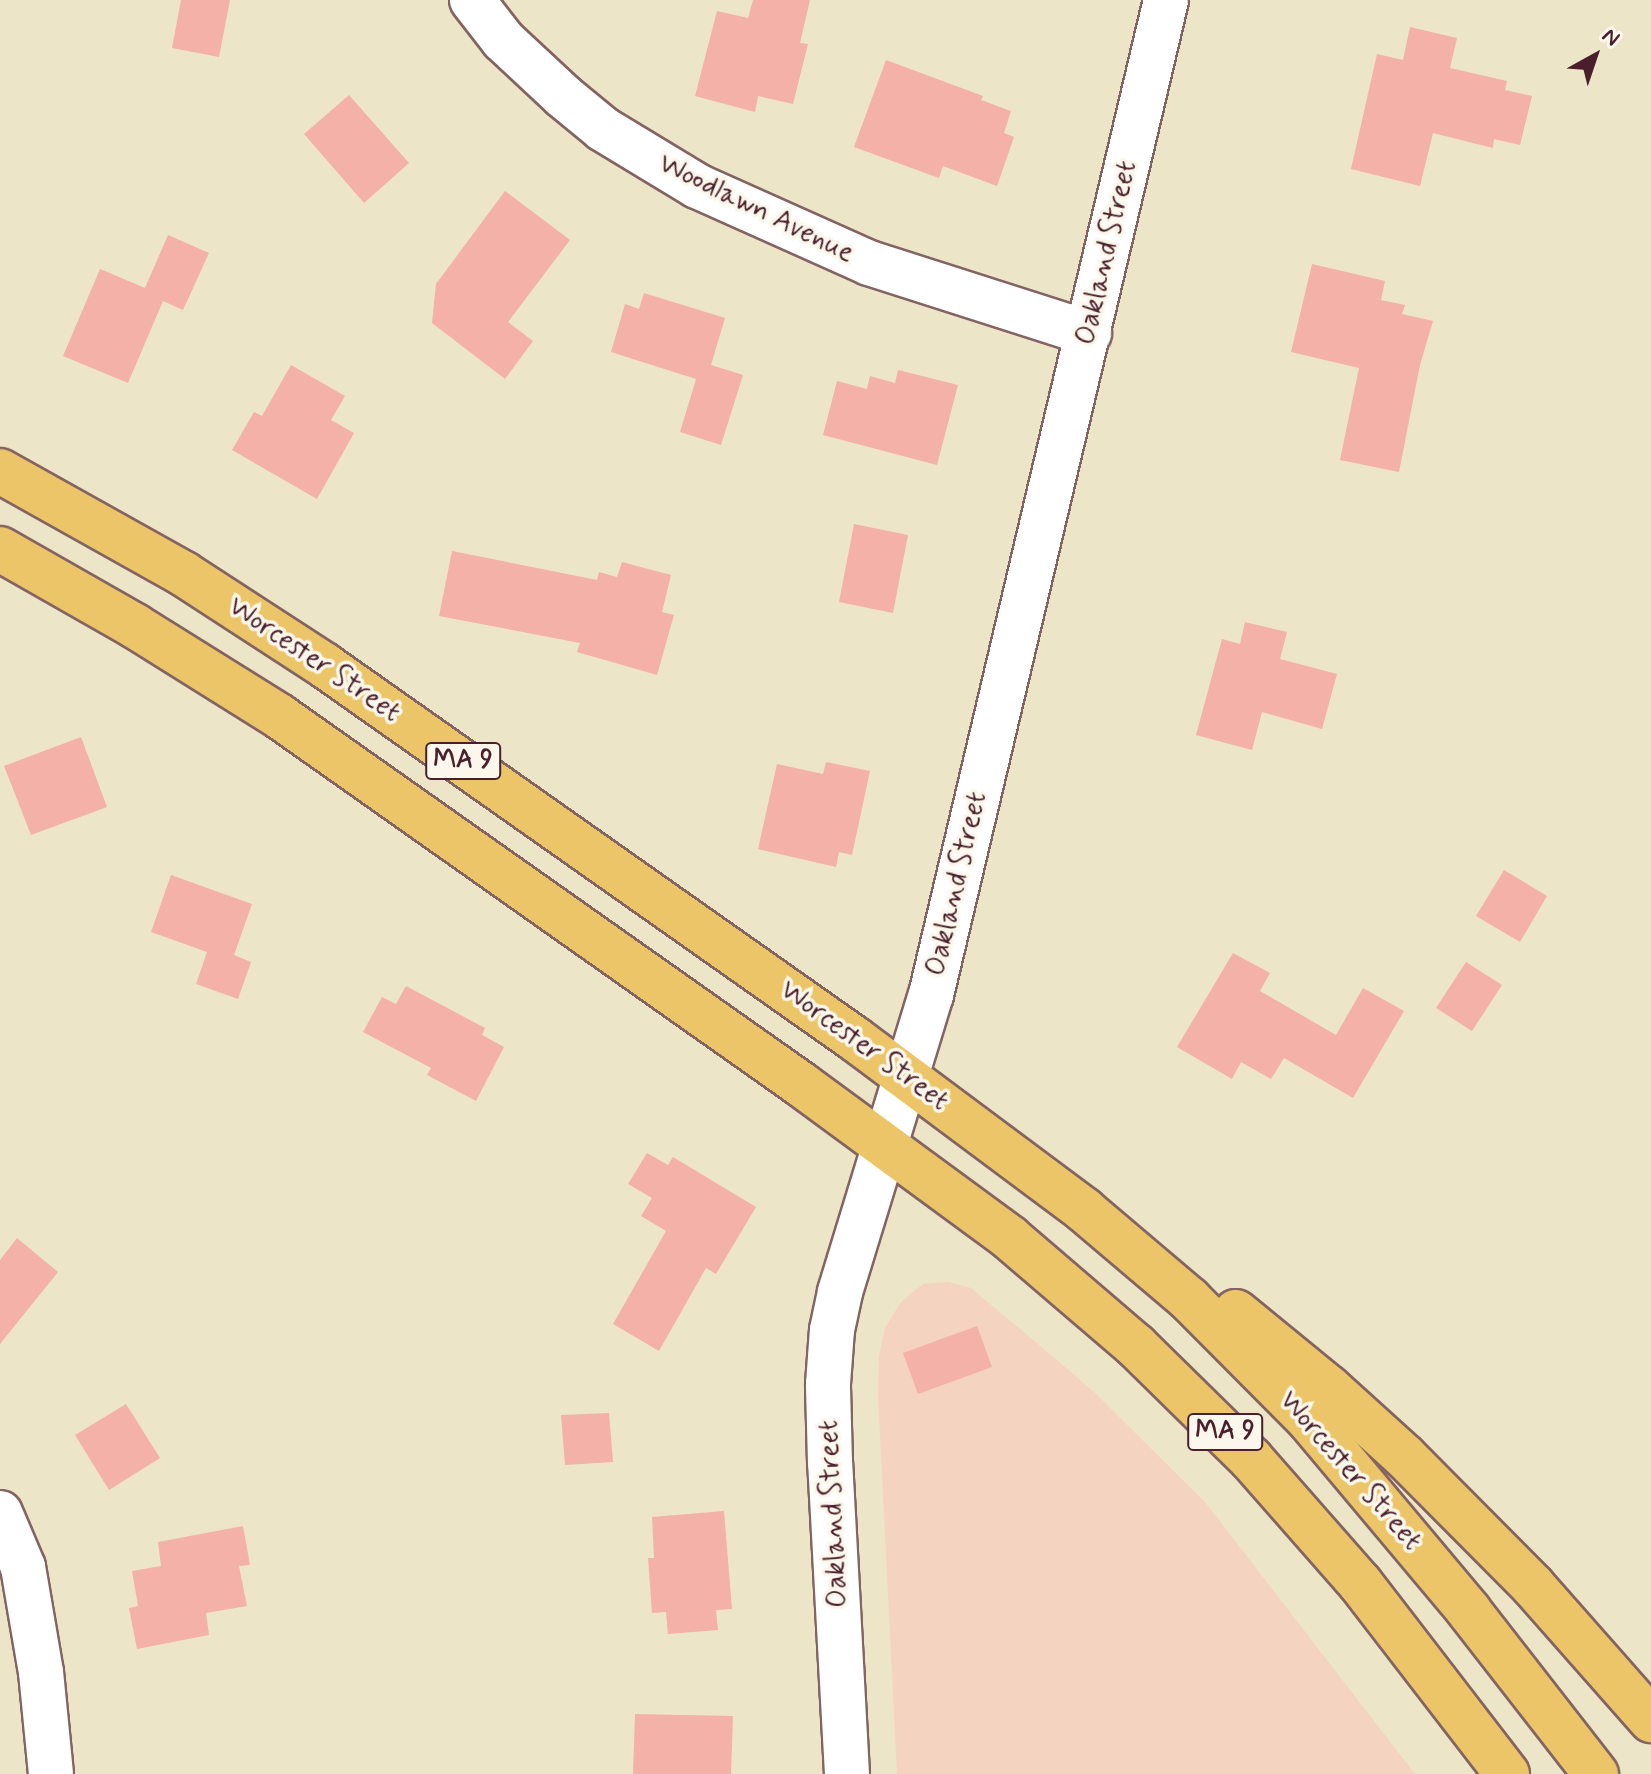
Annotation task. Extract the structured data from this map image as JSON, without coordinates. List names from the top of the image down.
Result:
{
  "streets": {
    "highway": ["Worcester Street", "MA 9"],
    "street": ["Woodlawn Avenue", "Oakland Street"]
  },
  "crossings": [
    ["Woodlawn Avenue", "Oakland Street"],
    ["Oakland Street", "Worcester Street"],
    ["Oakland Street", "MA 9"]
  ],
  "north": "top right"
}
